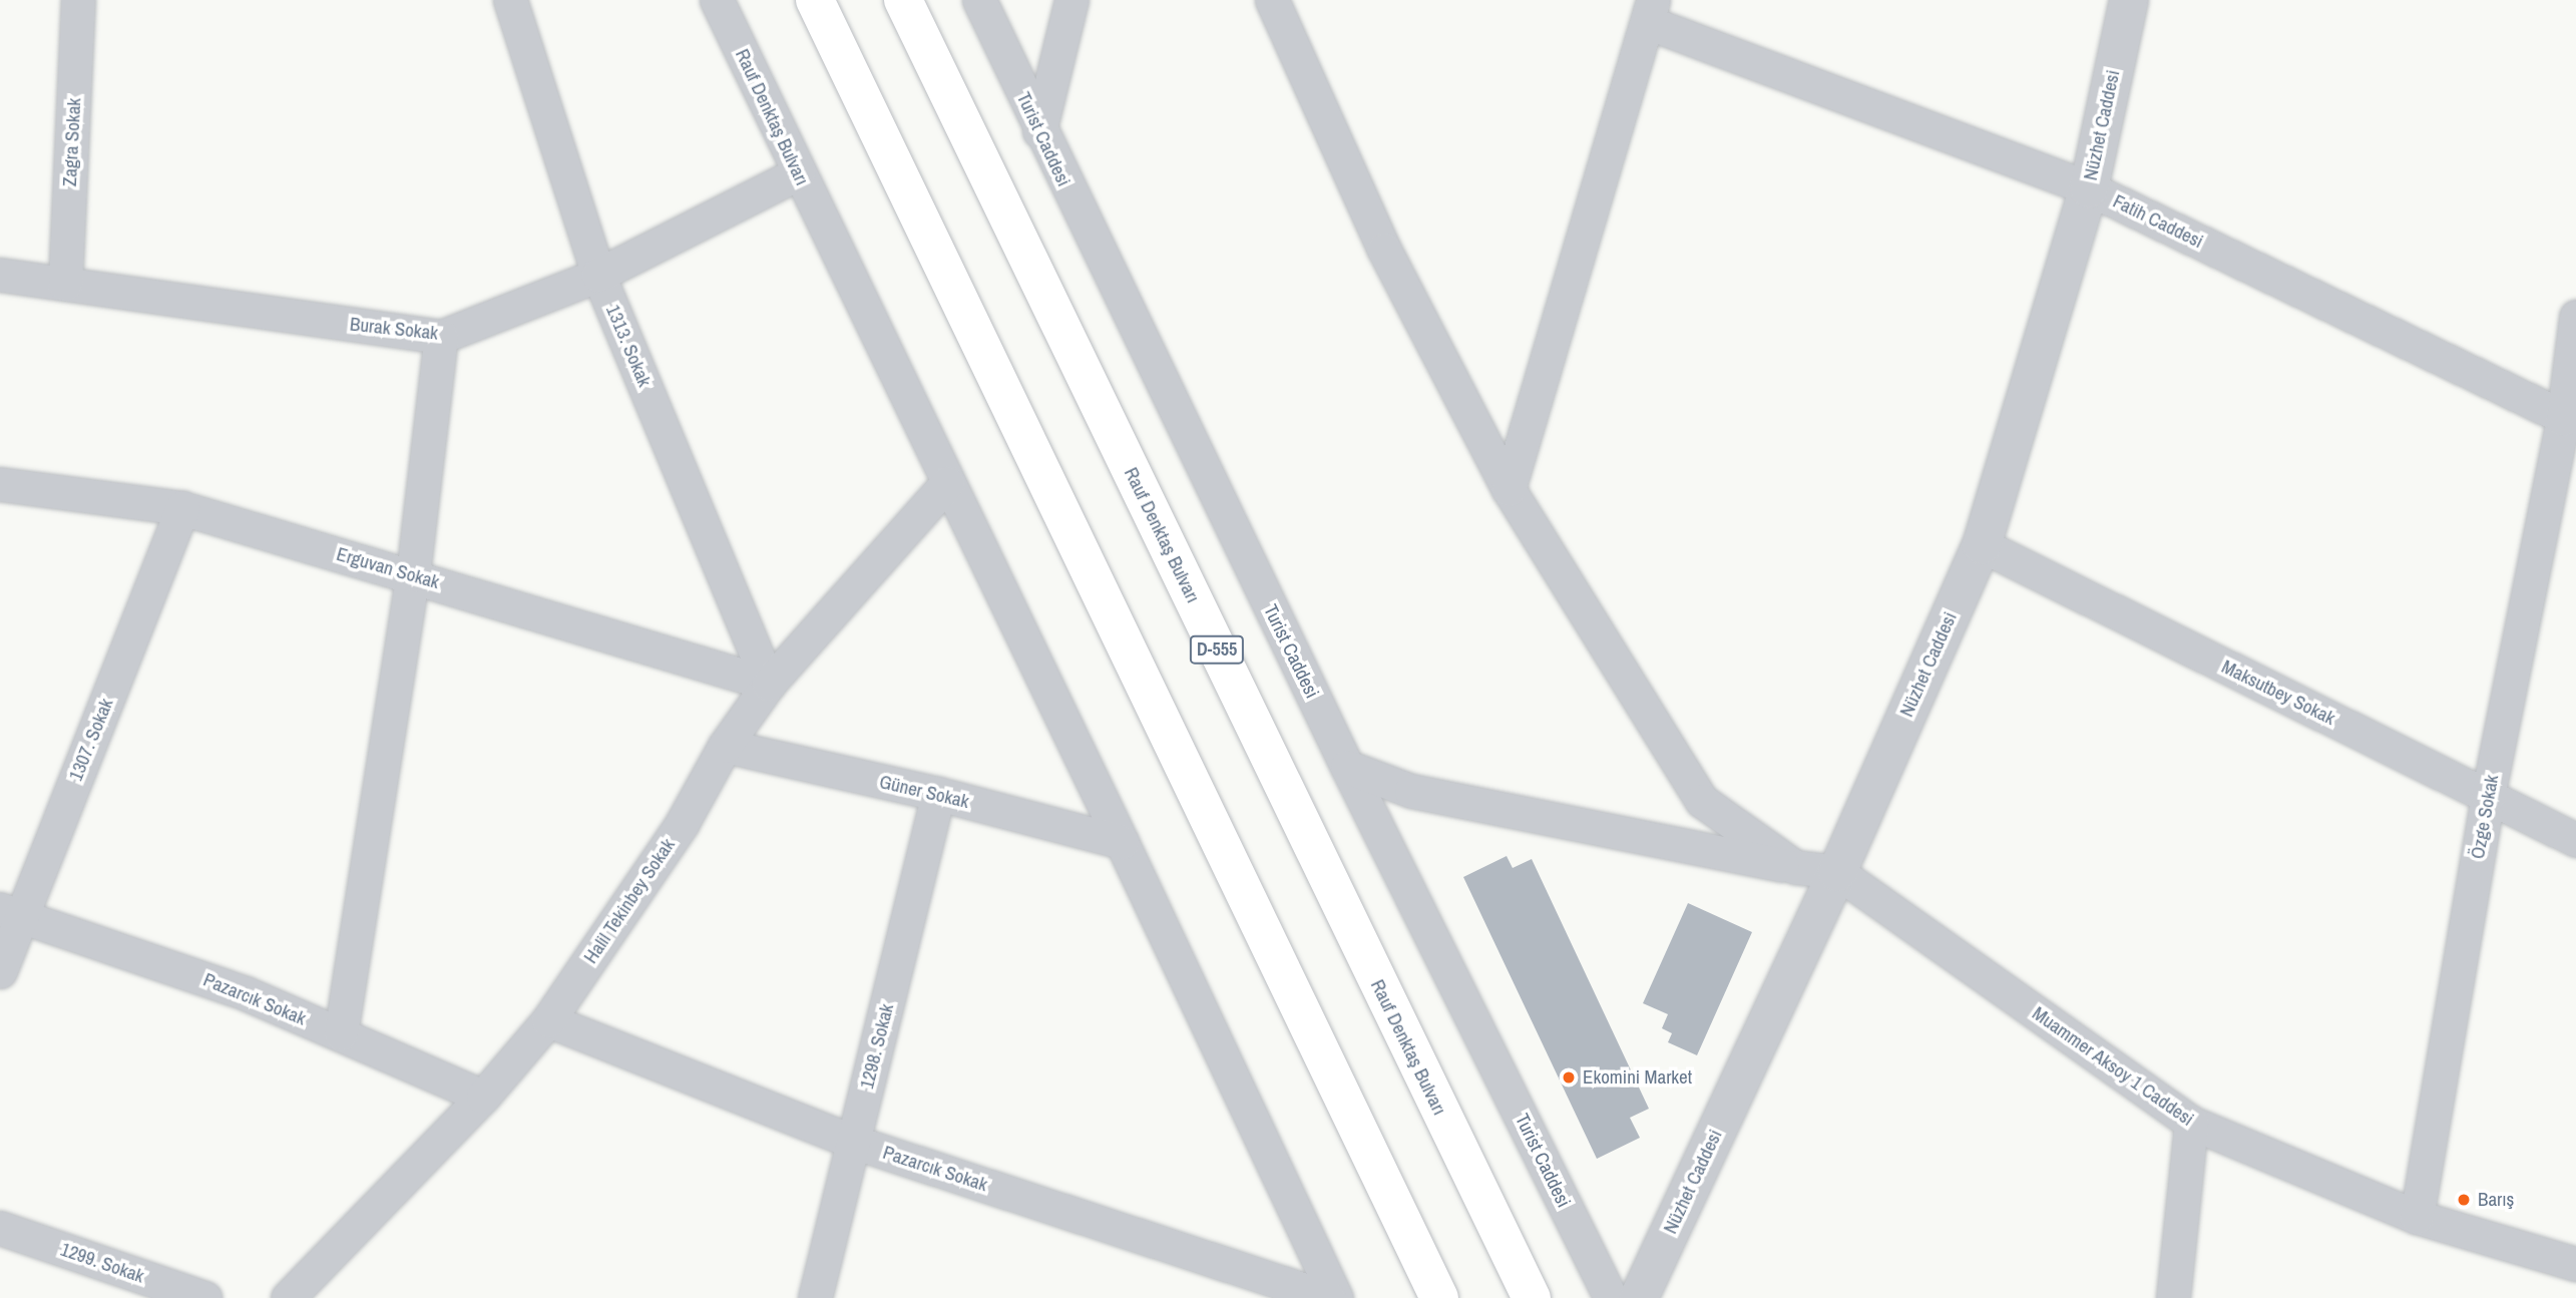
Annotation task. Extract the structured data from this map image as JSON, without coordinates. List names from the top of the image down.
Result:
{
  "streets": {
    "highway": ["Rauf Denktaş Bulvarı", "D-555"],
    "street": [
      "Nüzhet Caddesi",
      "Turist Caddesi",
      "Zagra Sokak",
      "Fatih Caddesi",
      "Burak Sokak",
      "1313. Sokak",
      "Erguvan Sokak",
      "Maksutbey Sokak",
      "1307. Sokak",
      "Güner Sokak",
      "Özge Sokak",
      "Halil Tekinbey Sokak",
      "Pazarcık Sokak",
      "1298. Sokak",
      "Muammer Aksoy 1 Caddesi",
      "1299. Sokak"
    ]
  },
  "crossings": [
    ["Rauf Denktaş Bulvarı", "Burak Sokak"],
    ["Rauf Denktaş Bulvarı", "Güner Sokak"],
    ["Rauf Denktaş Bulvarı", "Halil Tekinbey Sokak"],
    ["Nüzhet Caddesi", "Fatih Caddesi"],
    ["Nüzhet Caddesi", "Maksutbey Sokak"],
    ["Nüzhet Caddesi", "Muammer Aksoy 1 Caddesi"],
    ["Zagra Sokak", "Burak Sokak"],
    ["Fatih Caddesi", "Özge Sokak"],
    ["Burak Sokak", "1313. Sokak"],
    ["1313. Sokak", "Erguvan Sokak"],
    ["1313. Sokak", "Halil Tekinbey Sokak"],
    ["Erguvan Sokak", "1307. Sokak"],
    ["Erguvan Sokak", "Halil Tekinbey Sokak"],
    ["Maksutbey Sokak", "Özge Sokak"],
    ["1307. Sokak", "Pazarcık Sokak"],
    ["Güner Sokak", "Halil Tekinbey Sokak"],
    ["Güner Sokak", "1298. Sokak"],
    ["Özge Sokak", "Muammer Aksoy 1 Caddesi"],
    ["Halil Tekinbey Sokak", "Pazarcık Sokak"],
    ["Pazarcık Sokak", "1298. Sokak"]
  ],
  "places": ["Ekomini Market", "Barış"]
}
